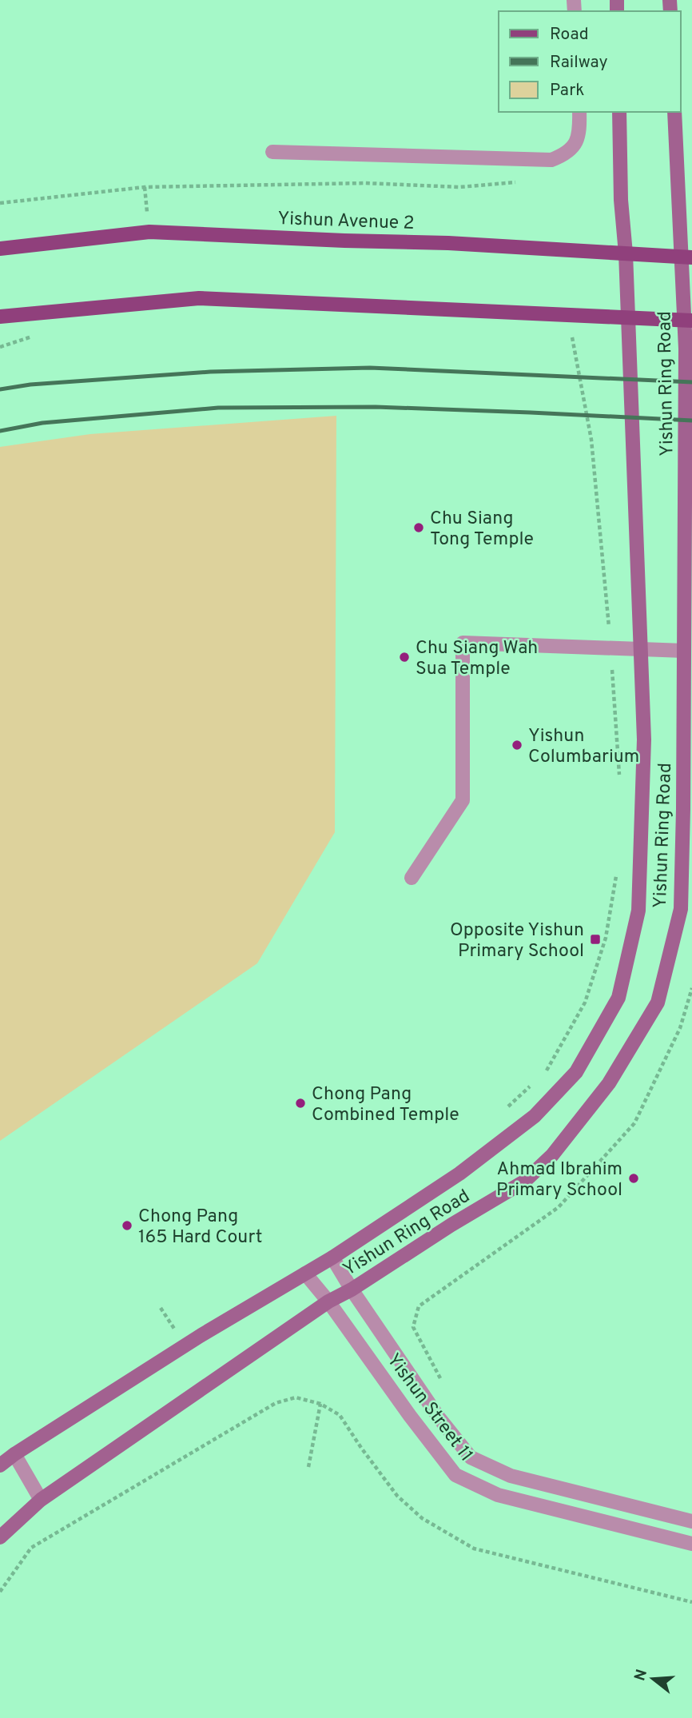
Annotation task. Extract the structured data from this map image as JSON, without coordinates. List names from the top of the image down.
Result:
{
  "streets": {
    "main road": ["Yishun Avenue 2", "Yishun Ring Road"],
    "street": ["Yishun Street 11"]
  },
  "crossings": [
    ["Yishun Avenue 2", "Yishun Ring Road"],
    ["Yishun Ring Road", "Yishun Street 11"]
  ],
  "places": {
    "other": [
      "Chu Siang Tong Temple",
      "Chu Siang Wah Sua Temple",
      "Yishun Columbarium",
      "Chong Pang Combined Temple",
      "Ahmad Ibrahim Primary School",
      "Chong Pang 165 Hard Court"
    ],
    "transit": ["Opposite Yishun Primary School"]
  },
  "legend": ["Road", "Railway", "Park"],
  "north": "left"
}
